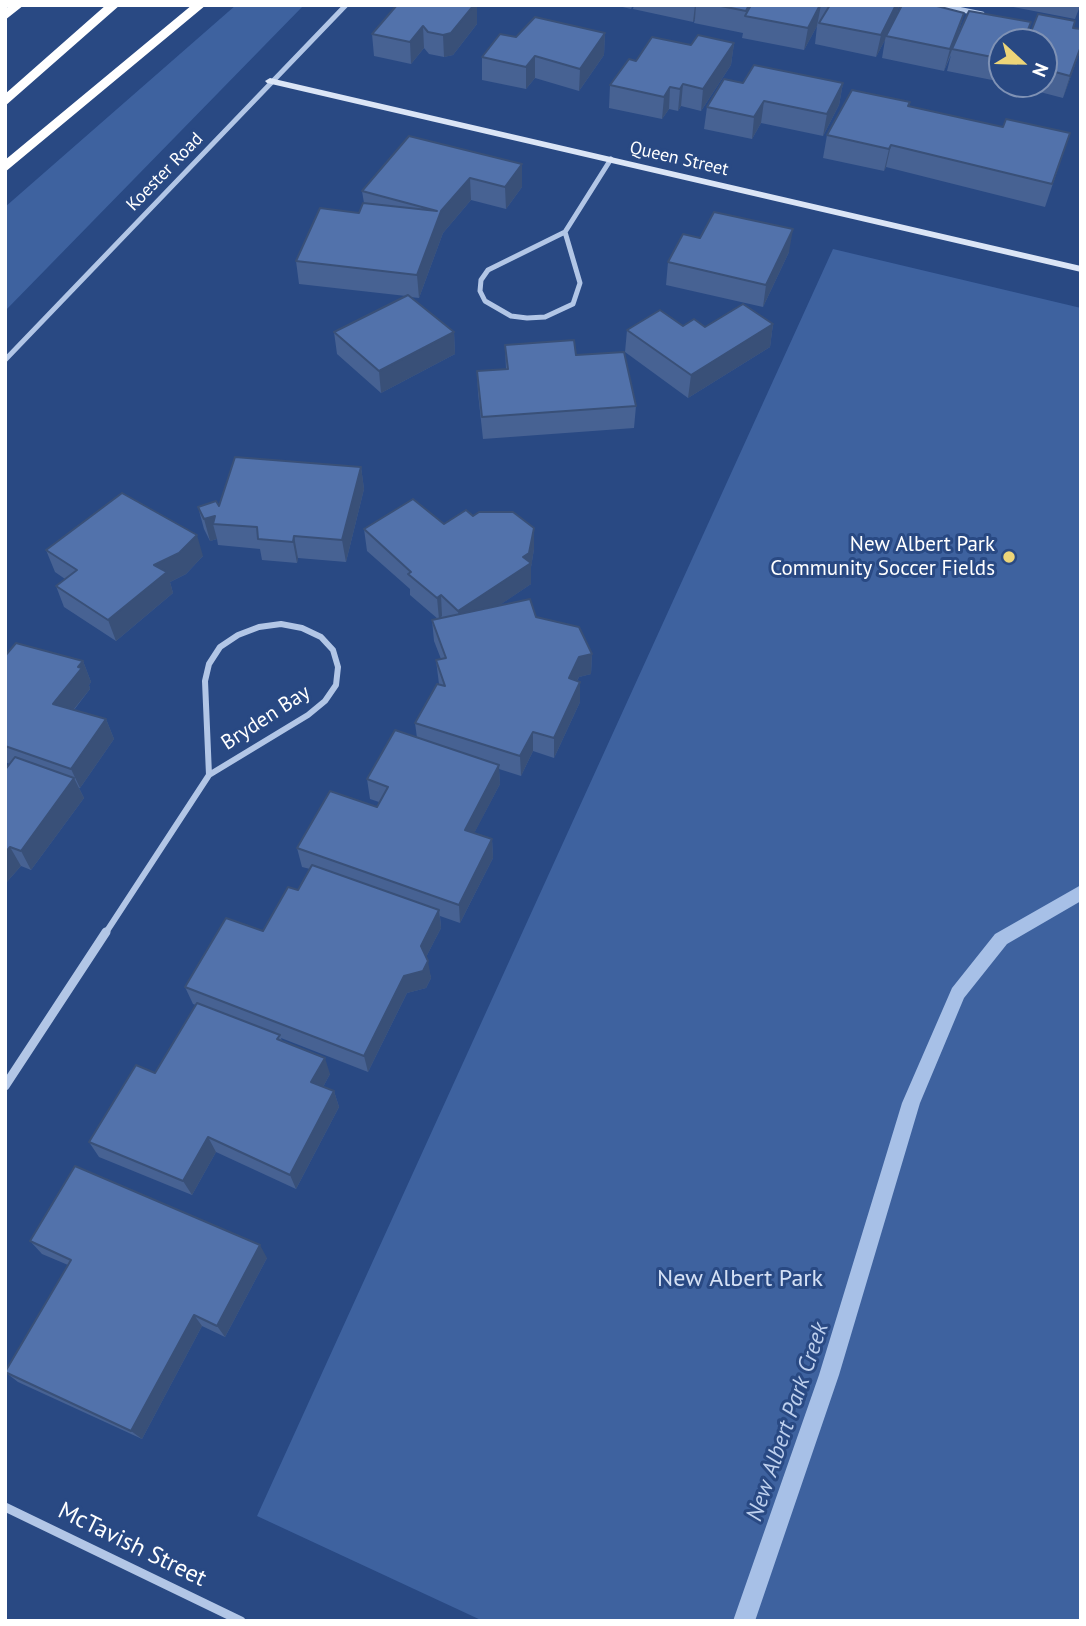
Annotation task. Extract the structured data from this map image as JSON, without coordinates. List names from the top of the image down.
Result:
{
  "streets": {
    "street": [
      "Queen Street",
      "Koester Road",
      "Bryden Bay",
      "McTavish Street"
    ]
  },
  "crossings": [
    ["Queen Street", "Koester Road"]
  ],
  "water": ["New Albert Park Creek"],
  "parks": ["New Albert Park"],
  "places": ["New Albert Park Community Soccer Fields"],
  "north": "right"
}
